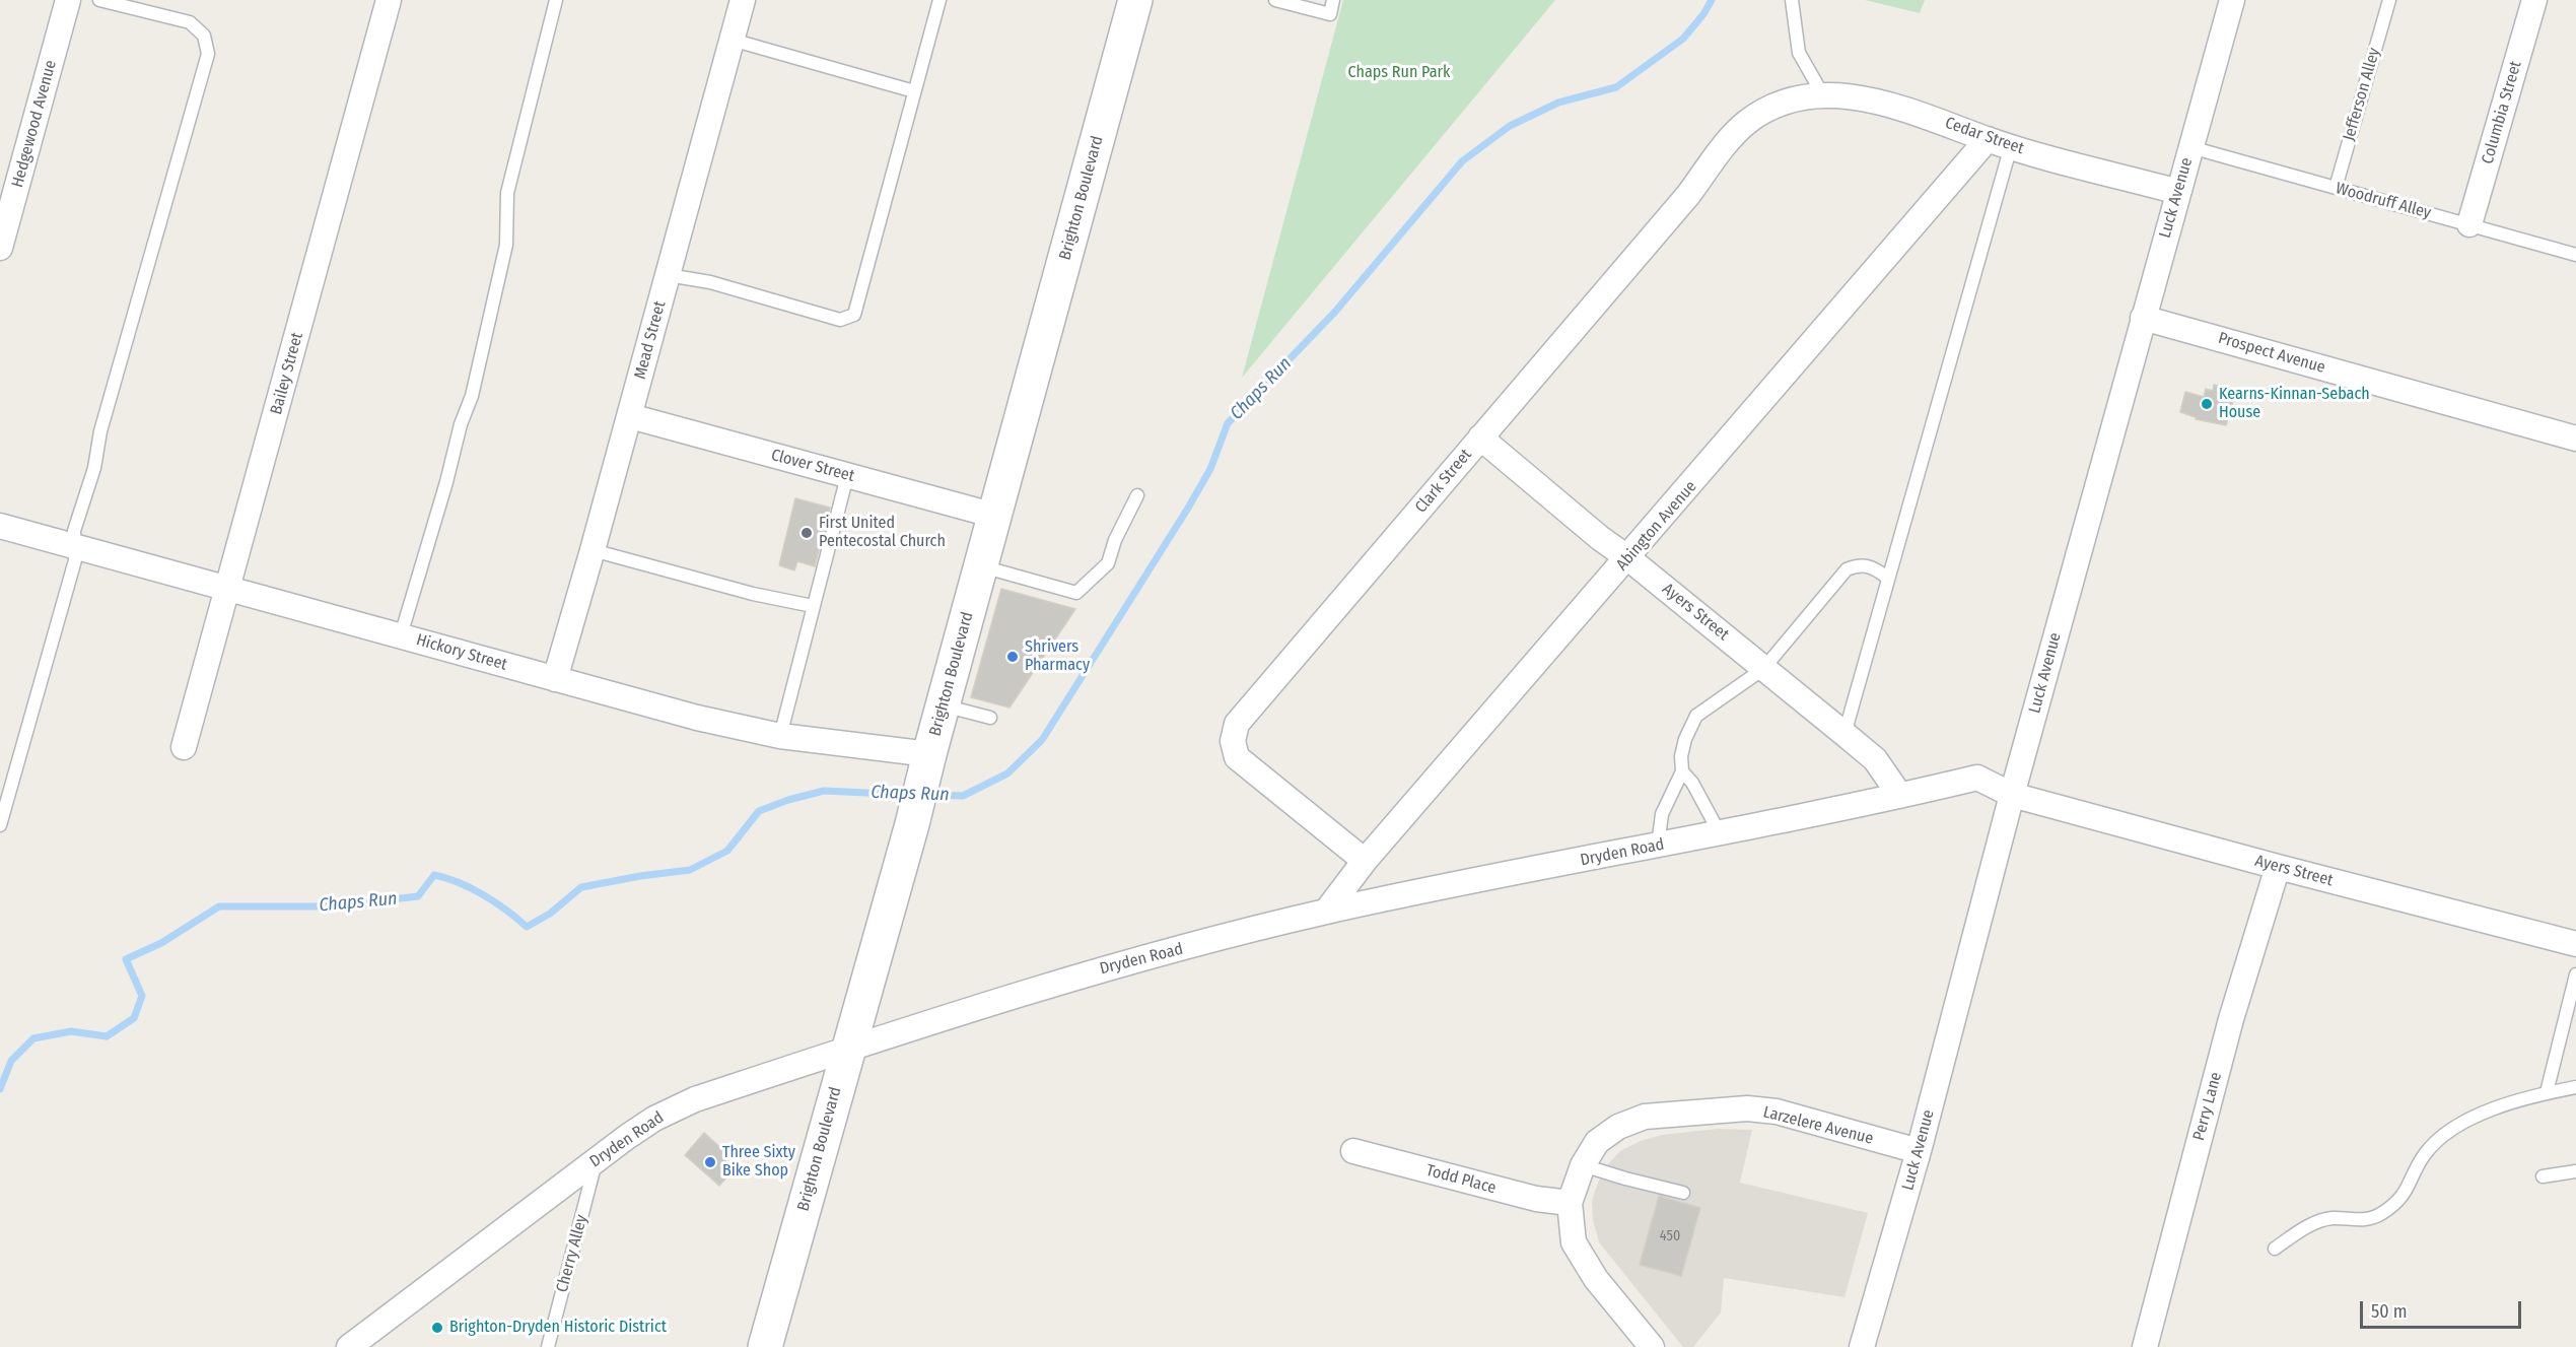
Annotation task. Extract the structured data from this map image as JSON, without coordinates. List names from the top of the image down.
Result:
{
  "streets": {
    "street": [
      "Columbia Street",
      "Hedgewood Avenue",
      "Cedar Street",
      "Brighton Boulevard",
      "Luck Avenue",
      "Mead Street",
      "Prospect Avenue",
      "Bailey Street",
      "Clover Street",
      "Clark Street",
      "Abington Avenue",
      "Ayers Street",
      "Hickory Street",
      "Dryden Road",
      "Perry Lane",
      "Larzelere Avenue",
      "Todd Place"
    ],
    "lane": ["Jefferson Alley", "Woodruff Alley", "Cherry Alley"]
  },
  "crossings": [
    ["Jefferson Alley", "Woodruff Alley"],
    ["Columbia Street", "Woodruff Alley"],
    ["Cedar Street", "Luck Avenue"],
    ["Cedar Street", "Clark Street"],
    ["Cedar Street", "Abington Avenue"],
    ["Brighton Boulevard", "Clover Street"],
    ["Brighton Boulevard", "Hickory Street"],
    ["Brighton Boulevard", "Dryden Road"],
    ["Luck Avenue", "Woodruff Alley"],
    ["Luck Avenue", "Prospect Avenue"],
    ["Luck Avenue", "Ayers Street"],
    ["Luck Avenue", "Dryden Road"],
    ["Luck Avenue", "Larzelere Avenue"],
    ["Mead Street", "Clover Street"],
    ["Mead Street", "Hickory Street"],
    ["Bailey Street", "Hickory Street"],
    ["Clark Street", "Abington Avenue"],
    ["Clark Street", "Ayers Street"],
    ["Abington Avenue", "Ayers Street"],
    ["Abington Avenue", "Dryden Road"],
    ["Ayers Street", "Dryden Road"],
    ["Ayers Street", "Perry Lane"],
    ["Dryden Road", "Cherry Alley"],
    ["Larzelere Avenue", "Todd Place"]
  ],
  "water": ["Chaps Run"],
  "parks": ["Chaps Run Park"],
  "places": [
    "Kearns-Kinnan-Sebach House",
    "First United Pentecostal Church",
    "Shrivers Pharmacy",
    "Three Sixty Bike Shop",
    "Brighton-Dryden Historic District"
  ],
  "house_numbers": ["450"],
  "scale_bar": "50 m"
}
